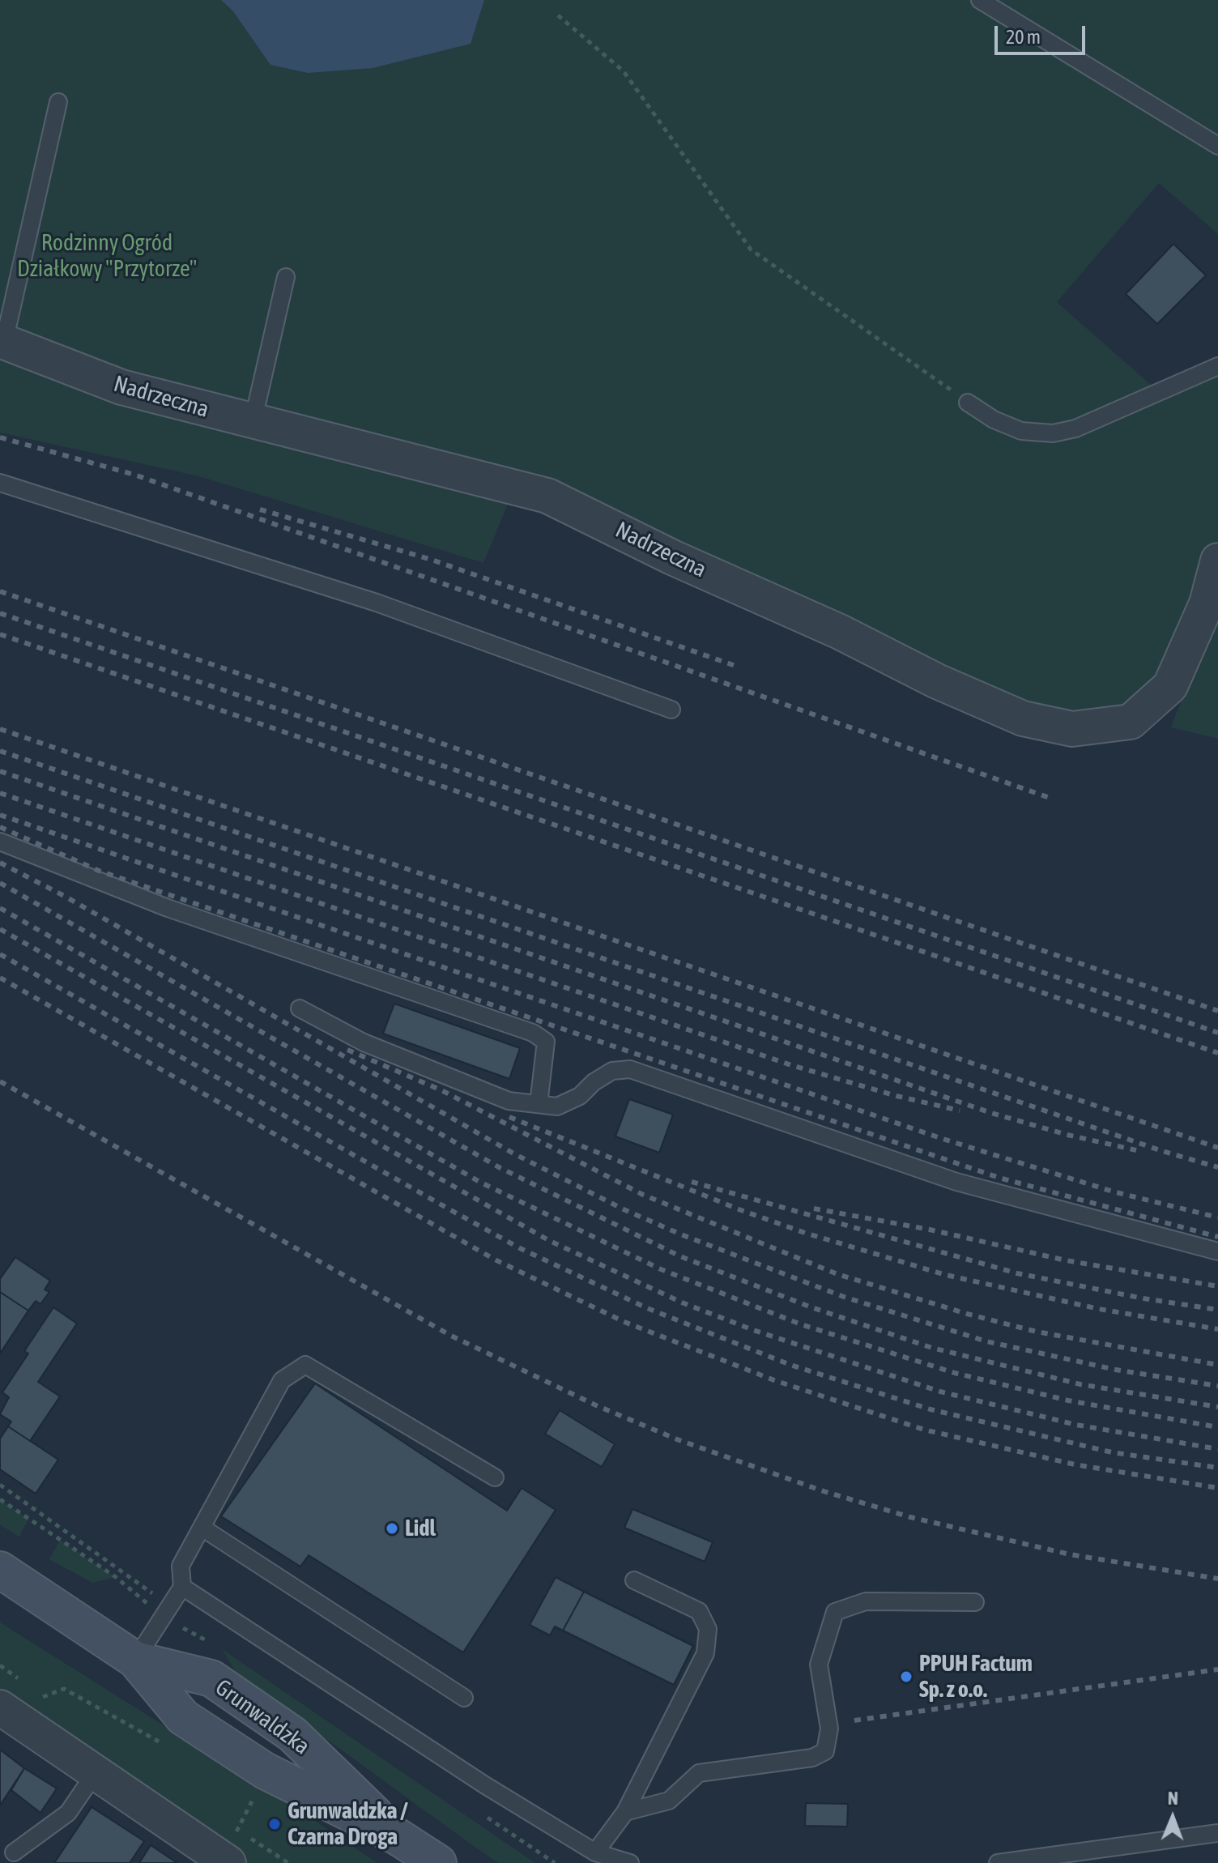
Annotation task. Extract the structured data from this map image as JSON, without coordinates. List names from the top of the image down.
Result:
{
  "streets": {
    "main road": ["Grunwaldzka"],
    "street": ["Nadrzeczna"]
  },
  "parks": ["Rodzinny Ogród Działkowy \"Przytorze\""],
  "places": ["Lidl", "PPUH Factum Sp. z o.o.", "Grunwaldzka / Czarna Droga"],
  "scale_bar": "20 m",
  "north": "top"
}
